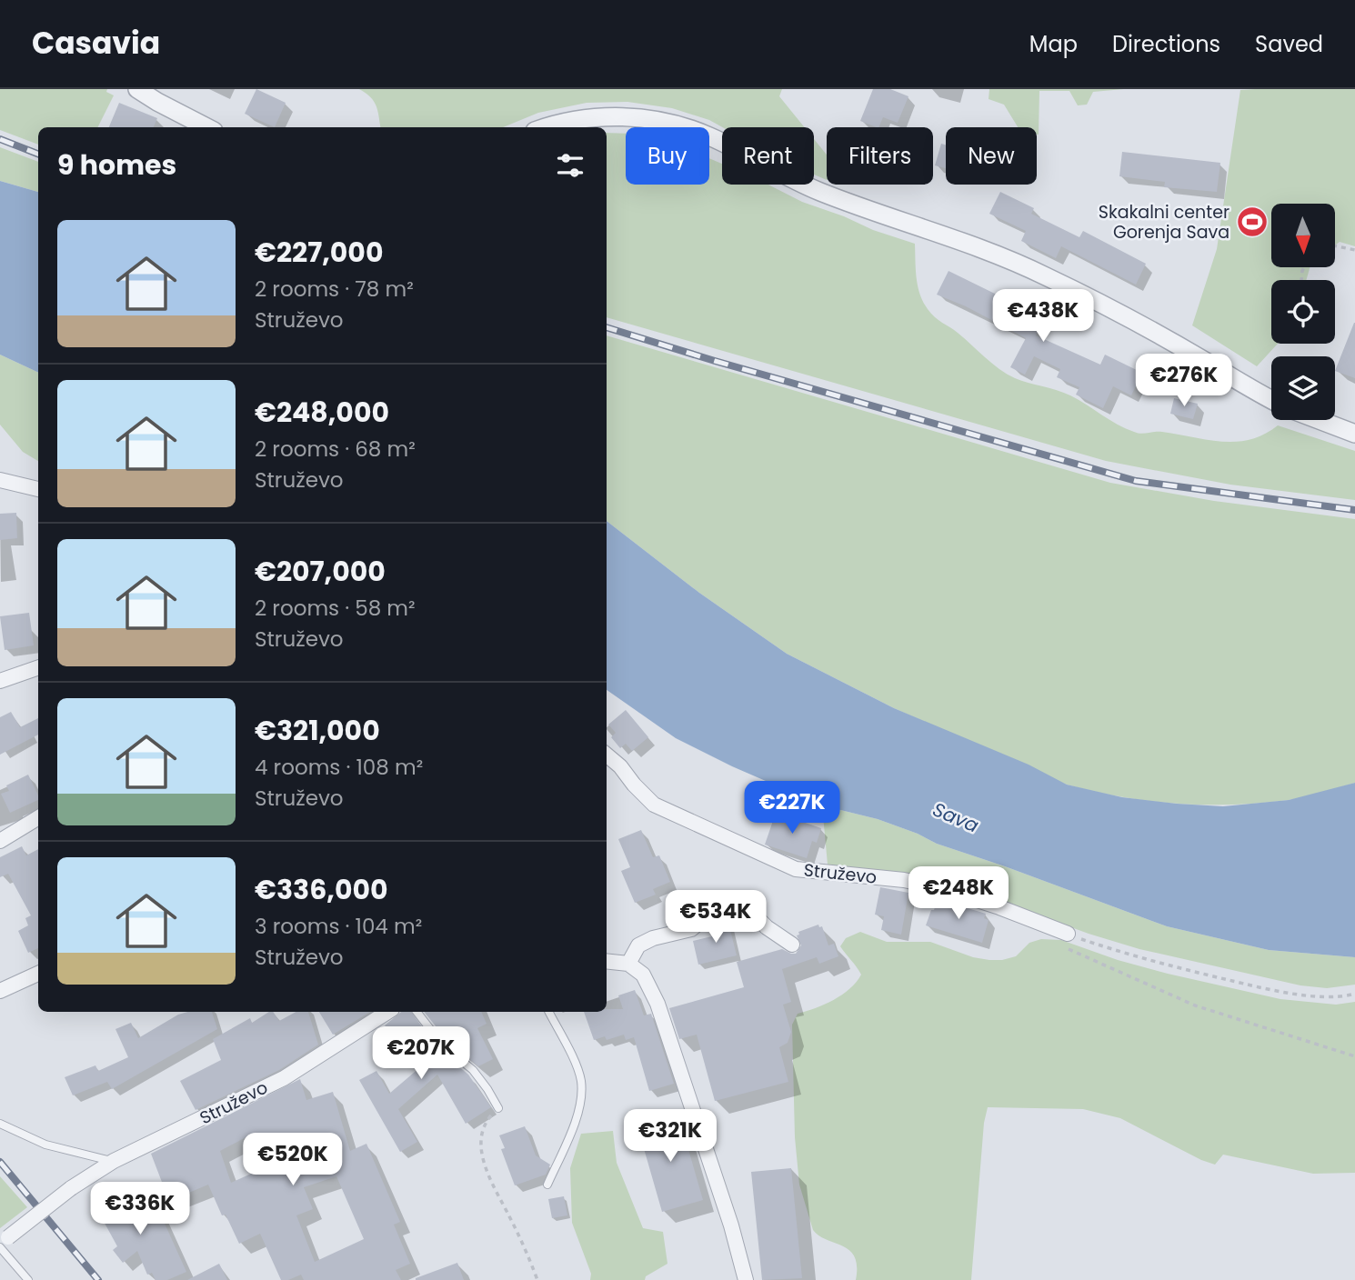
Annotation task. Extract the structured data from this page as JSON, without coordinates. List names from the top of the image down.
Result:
{
  "streets": {
    "street": ["Struževo"]
  },
  "water": ["Sava"],
  "places": {
    "sports": ["Skakalni center Gorenja Sava"]
  },
  "north": "bottom",
  "page": {
    "header": "Casavia",
    "nav": ["Map", "Directions", "Saved"],
    "chip": [
      "Buy",
      "Rent",
      "Filters",
      "New"
    ],
    "heading": "9 homes",
    "list": [
      {
        "name": "€227,000",
        "note": "2 rooms · 78 m² · Struževo"
      },
      {
        "name": "€248,000",
        "note": "2 rooms · 68 m² · Struževo"
      },
      {
        "name": "€207,000",
        "note": "2 rooms · 58 m² · Struževo"
      },
      {
        "name": "€321,000",
        "note": "4 rooms · 108 m² · Struževo"
      },
      {
        "name": "€336,000",
        "note": "3 rooms · 104 m² · Struževo"
      }
    ],
    "price": [
      "€438K",
      "€276K",
      "€227K",
      "€248K",
      "€534K",
      "€207K",
      "€321K",
      "€520K",
      "€336K"
    ]
  }
}
